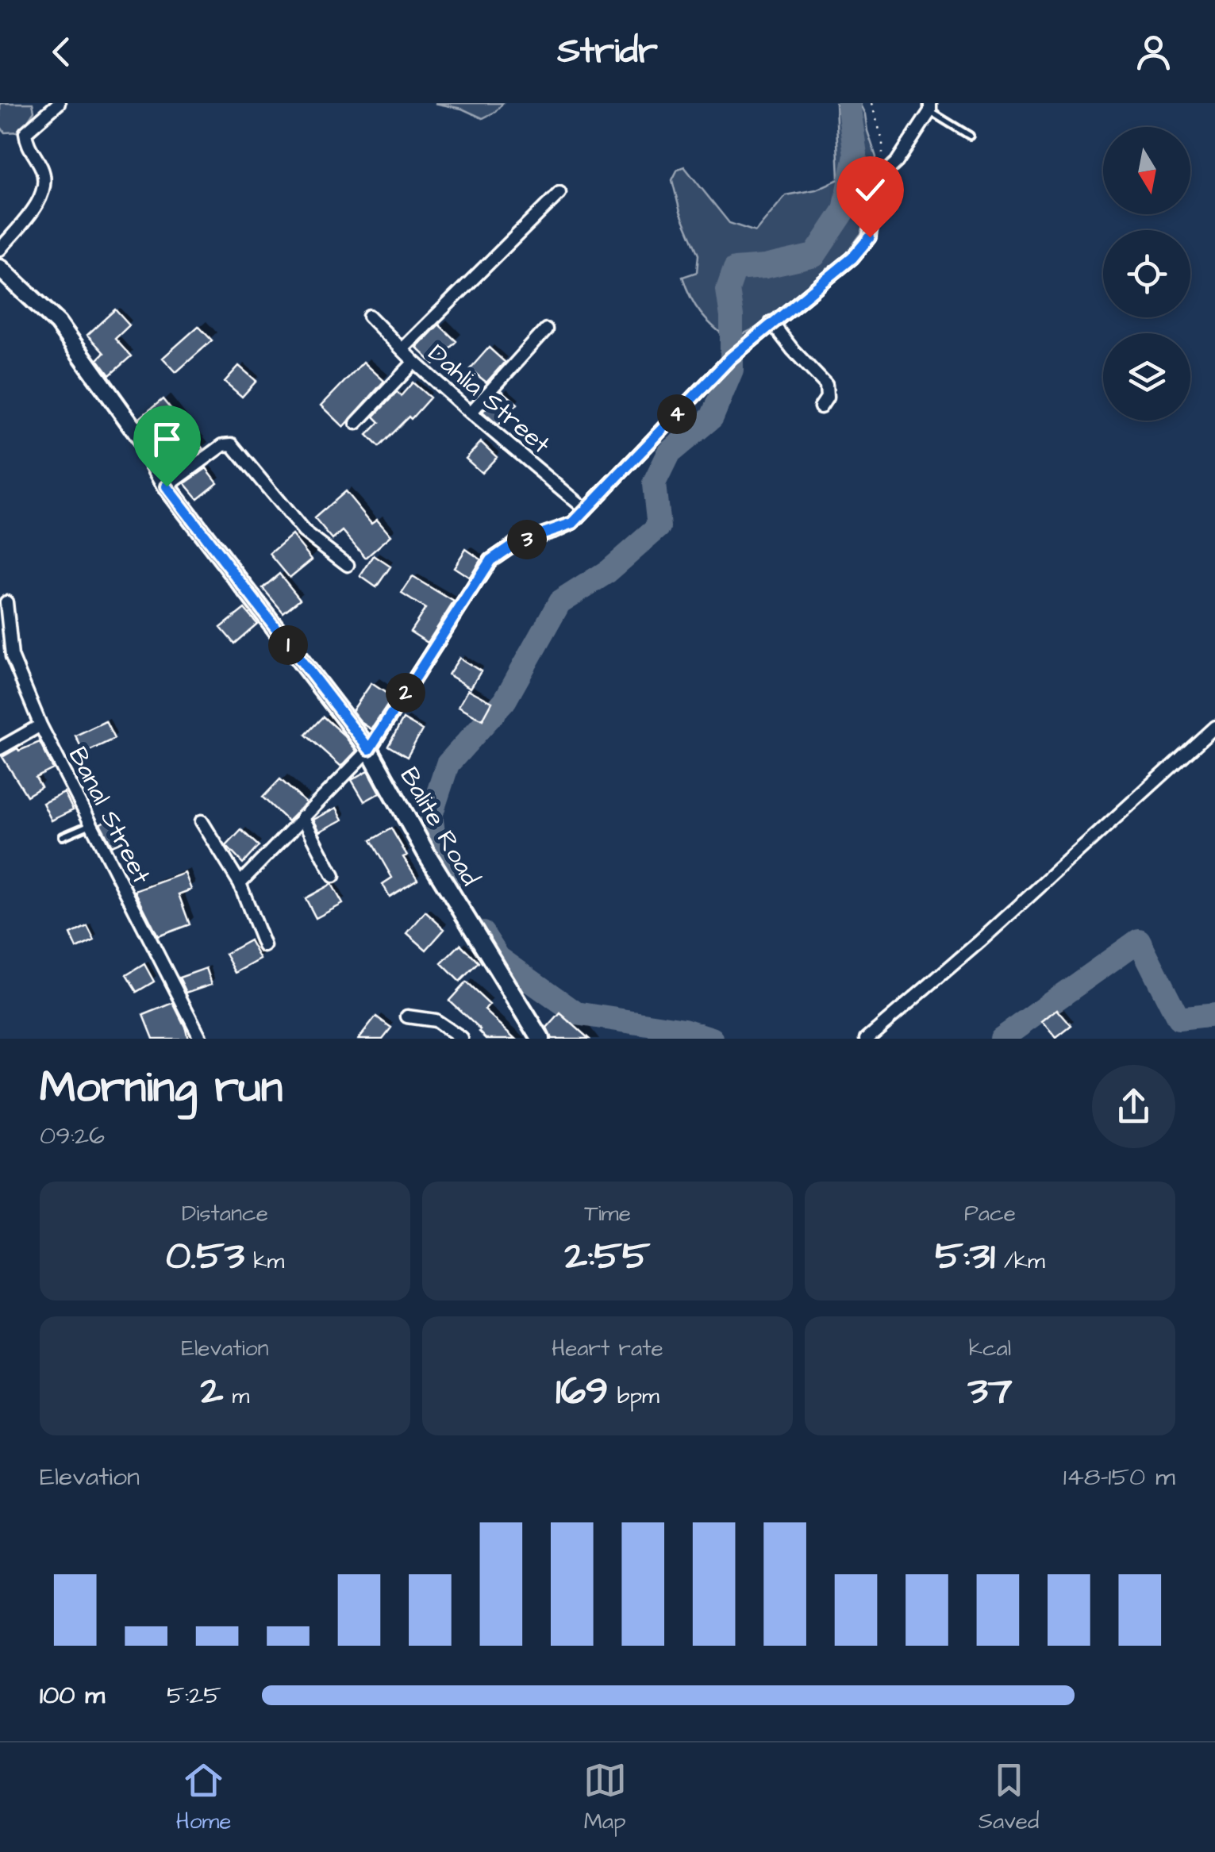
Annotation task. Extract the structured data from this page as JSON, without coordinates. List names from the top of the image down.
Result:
{
  "streets": {
    "street": ["Dahlia Street", "Banal Street", "Balite Road"]
  },
  "north": "bottom",
  "page": {
    "header": "Stridr",
    "pins": [
      "4",
      "3",
      "1",
      "2"
    ],
    "heading": ["Morning run", "09:26"],
    "stats": [
      ["Distance", "0.53 km"],
      ["Time", "2:55"],
      ["Pace", "5:31 /km"],
      ["Elevation", "2 m"],
      ["Heart rate", "169 bpm"],
      ["kcal", "37"]
    ],
    "chart": ["Elevation", "148–150 m"],
    "list": [
      {
        "name": "100 m",
        "note": "5:25"
      }
    ],
    "tabs": ["Home", "Map", "Saved"]
  }
}
